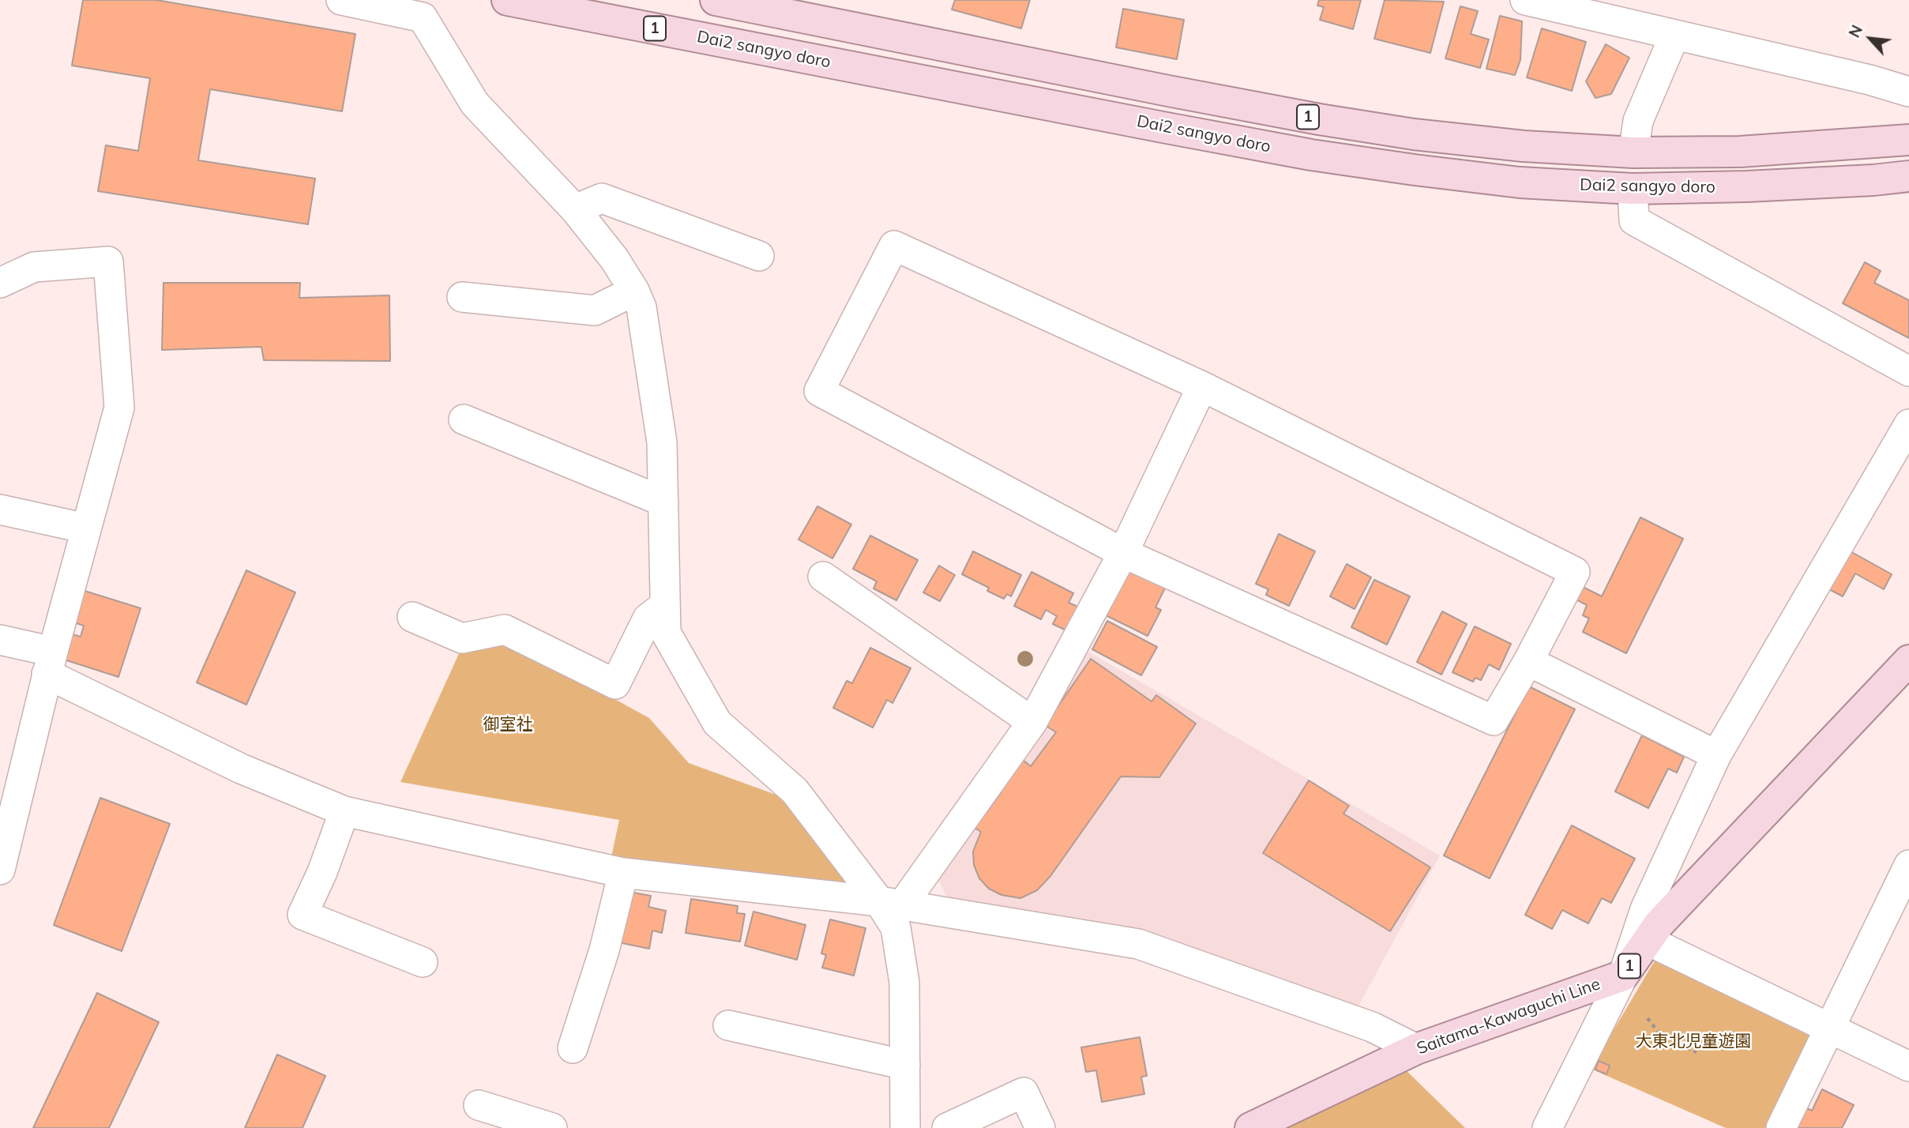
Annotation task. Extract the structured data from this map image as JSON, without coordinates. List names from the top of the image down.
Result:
{
  "streets": {
    "main road": ["1", "Dai2 sangyo doro", "Saitama-Kawaguchi Line"]
  },
  "crossings": [
    ["1", "Saitama-Kawaguchi Line"]
  ],
  "parks": ["御室社", "大東北児童遊園"],
  "north": "top left"
}
